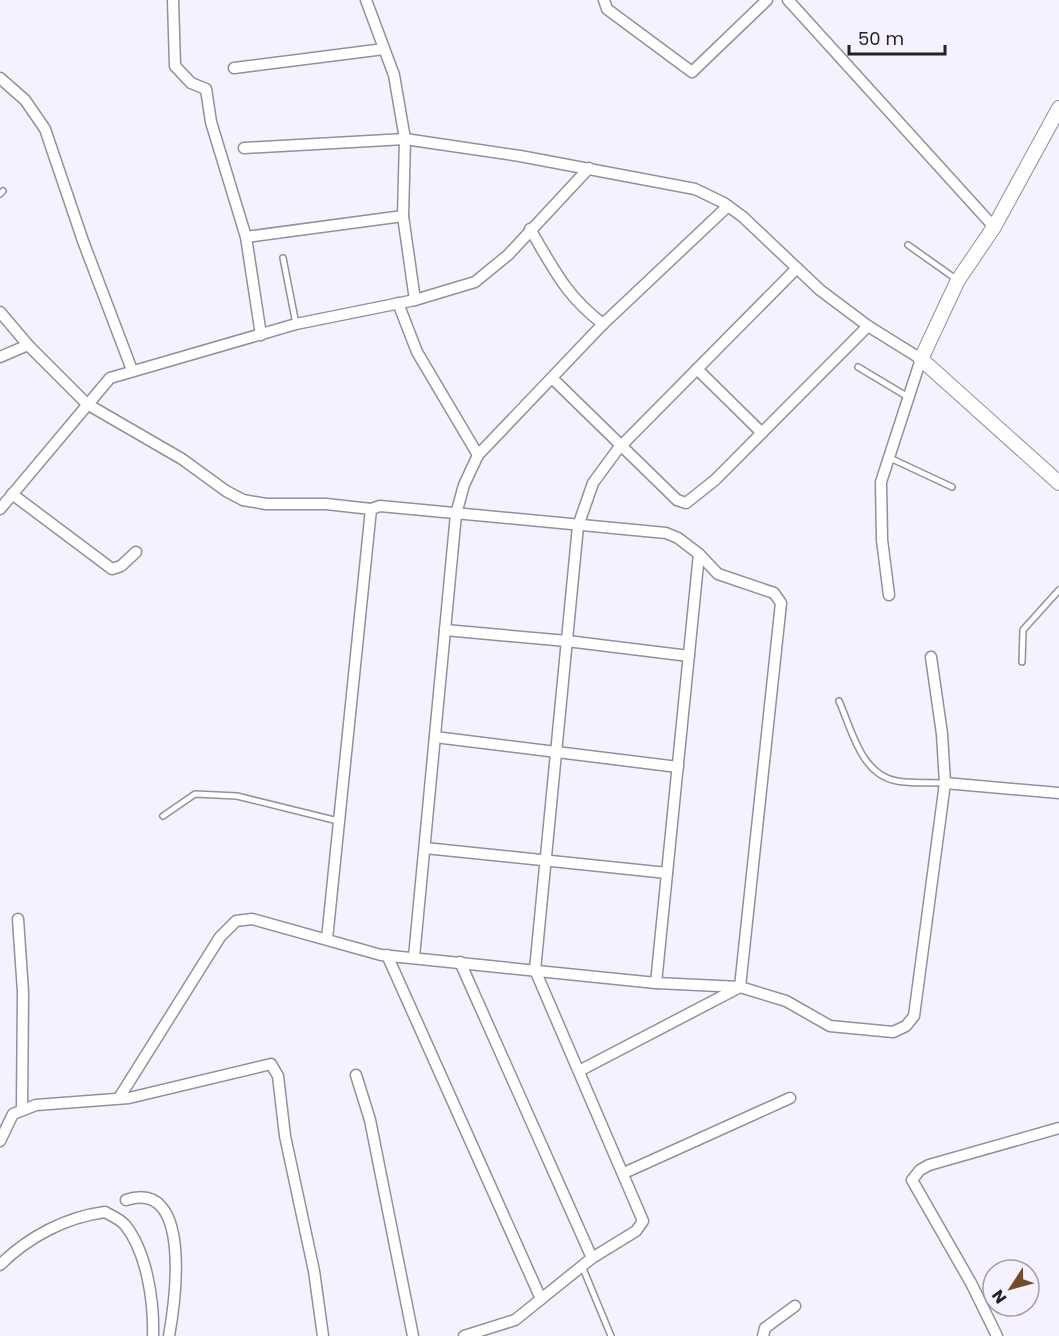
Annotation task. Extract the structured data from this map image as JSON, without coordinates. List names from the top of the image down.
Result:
{
  "scale_bar": "50 m",
  "north": "bottom left"
}
